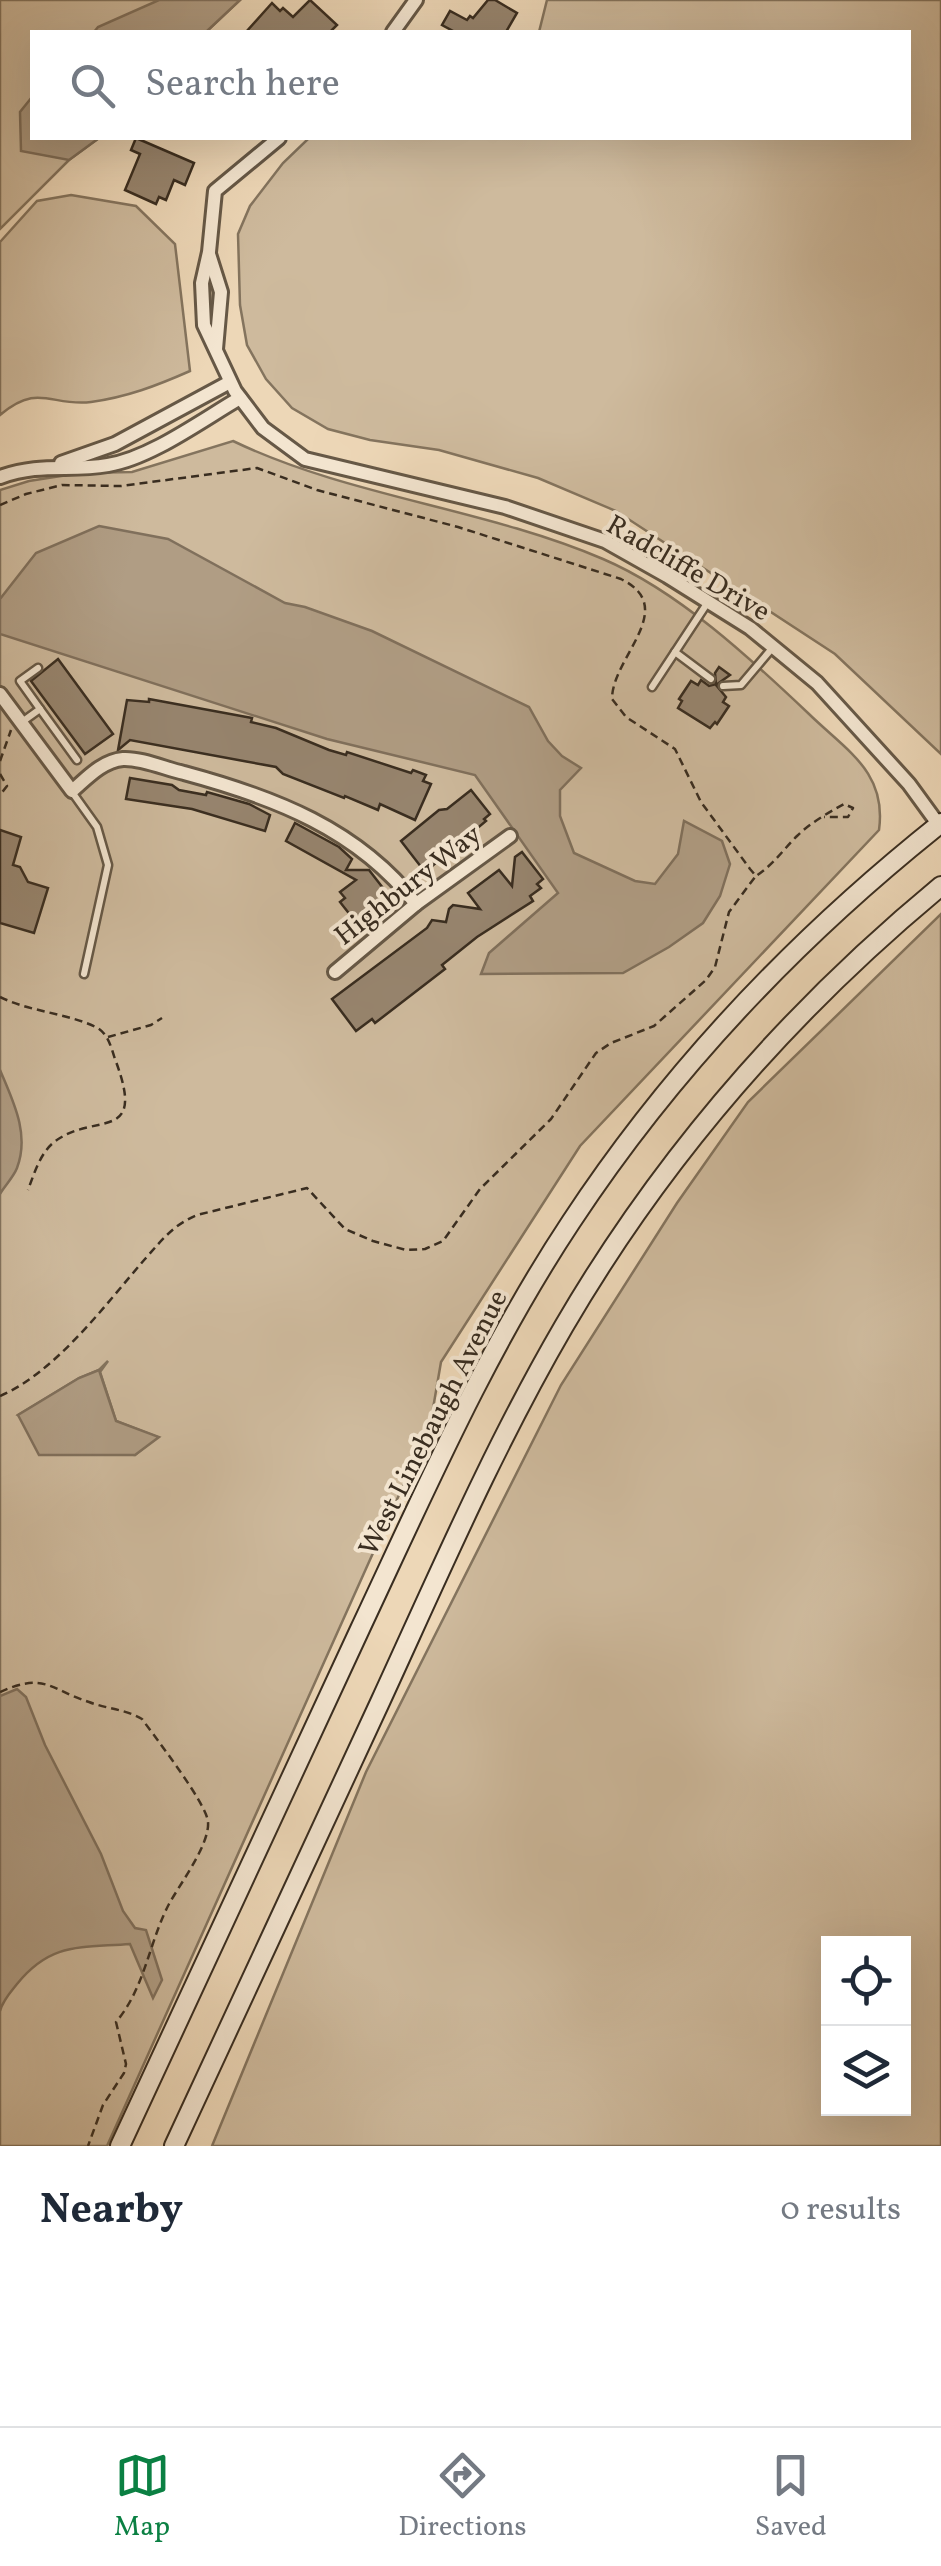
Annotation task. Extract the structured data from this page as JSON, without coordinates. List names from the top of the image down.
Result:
{
  "streets": {
    "main road": ["West Linebaugh Avenue"],
    "street": ["Radcliffe Drive", "Highbury Way"]
  },
  "crossings": [
    ["Radcliffe Drive", "West Linebaugh Avenue"]
  ],
  "page": {
    "search": "Search here",
    "heading": ["Nearby", "0 results"],
    "nav": ["Map", "Directions", "Saved"]
  }
}
